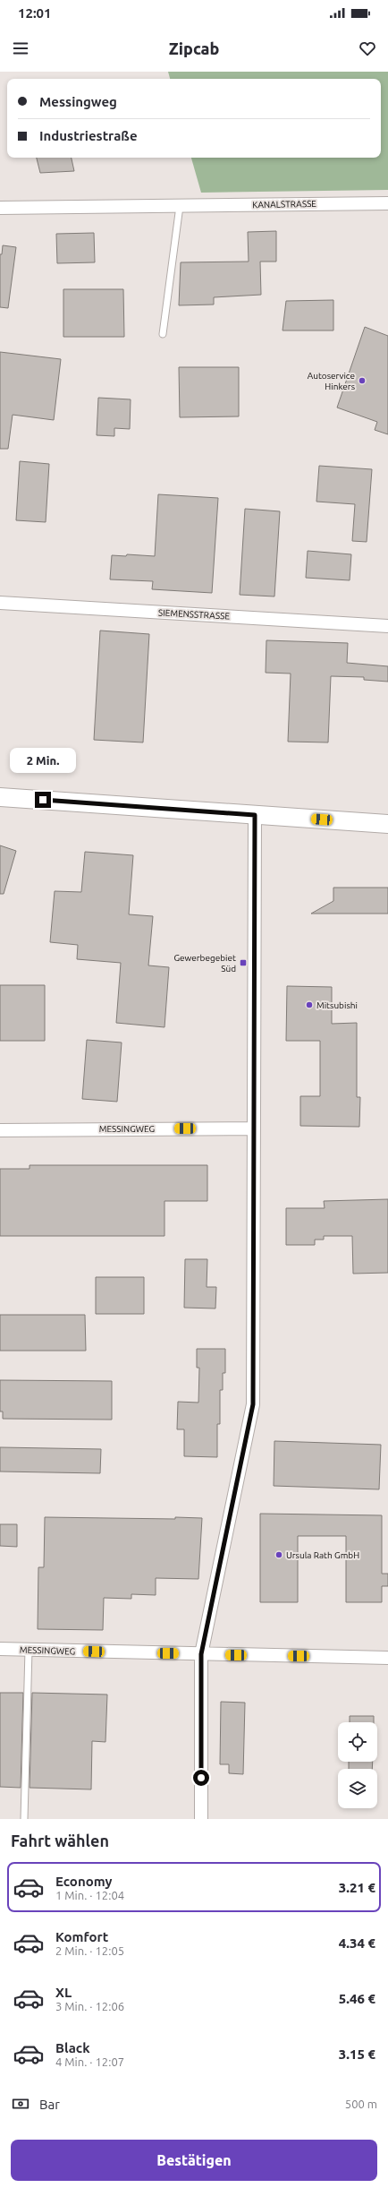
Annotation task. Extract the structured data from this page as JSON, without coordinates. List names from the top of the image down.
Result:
{
  "streets": {
    "street": ["KANALSTRASSE", "SIEMENSSTRASSE", "MESSINGWEG"]
  },
  "places": {
    "other": ["Autoservice Hinkers", "Mitsubishi", "Ursula Rath GmbH"],
    "transit": ["Gewerbegebiet Süd"]
  },
  "page": {
    "status": "12:01",
    "header": "Zipcab",
    "banner": ["Messingweg", "Industriestraße"],
    "bubble": "2 Min.",
    "heading": "Fahrt wählen",
    "list": [
      {
        "name": "Economy",
        "note": "1 Min. · 12:04",
        "value": "3.21 €"
      },
      {
        "name": "Komfort",
        "note": "2 Min. · 12:05",
        "value": "4.34 €"
      },
      {
        "name": "XL",
        "note": "3 Min. · 12:06",
        "value": "5.46 €"
      },
      {
        "name": "Black",
        "note": "4 Min. · 12:07",
        "value": "3.15 €"
      }
    ],
    "pay": ["Bar", "500 m"],
    "buttons": "Bestätigen"
  }
}
